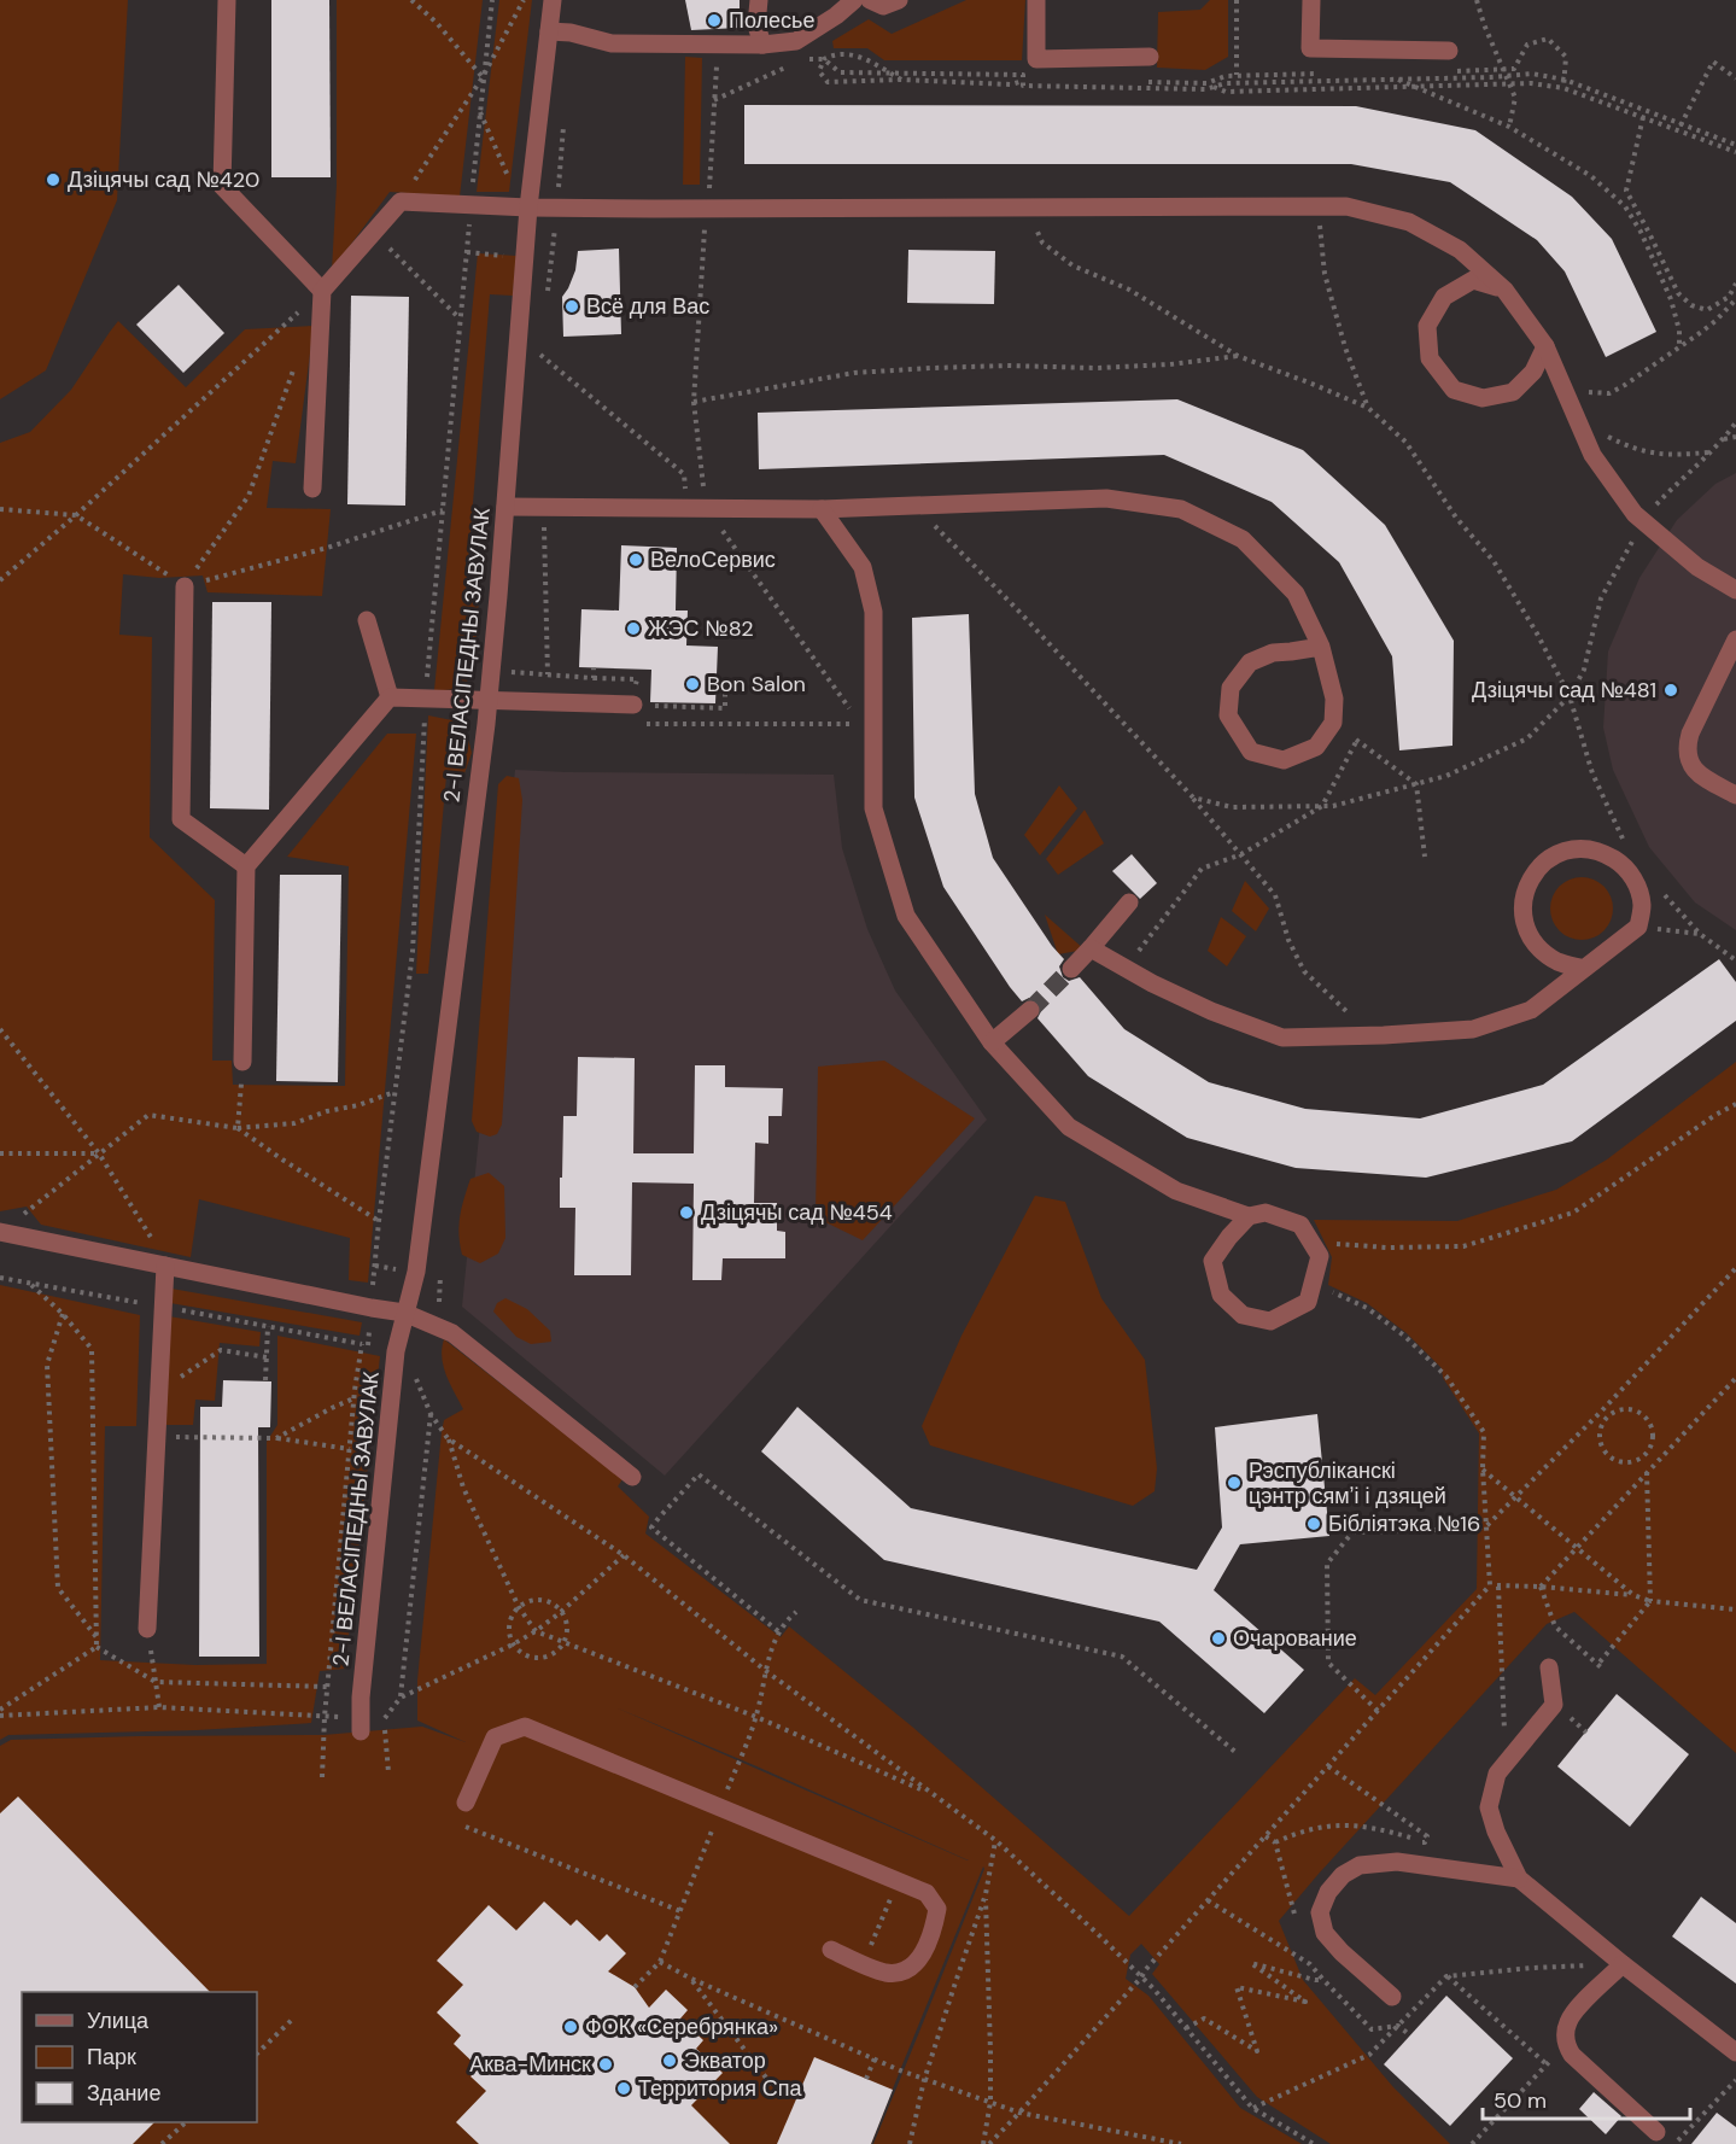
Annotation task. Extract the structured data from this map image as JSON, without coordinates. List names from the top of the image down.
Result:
{
  "streets": {
    "street": ["2-І ВЕЛАСІПЕДНЫ ЗАВУЛАК"]
  },
  "places": [
    "Полесье",
    "Дзіцячы сад №420",
    "Всё для Вас",
    "ВелоСервис",
    "ЖЭС №82",
    "Bon Salon",
    "Дзіцячы сад №481",
    "Дзіцячы сад №454",
    "Рэспубліканскі цэнтр сямʼі і дзяцей",
    "Бібліятэка №16",
    "Очарование",
    "ФОК «Серебрянка»",
    "Экватор",
    "Аква-Минск",
    "Территория Спа"
  ],
  "legend": ["Улица", "Парк", "Здание"],
  "scale_bar": "50 m"
}
